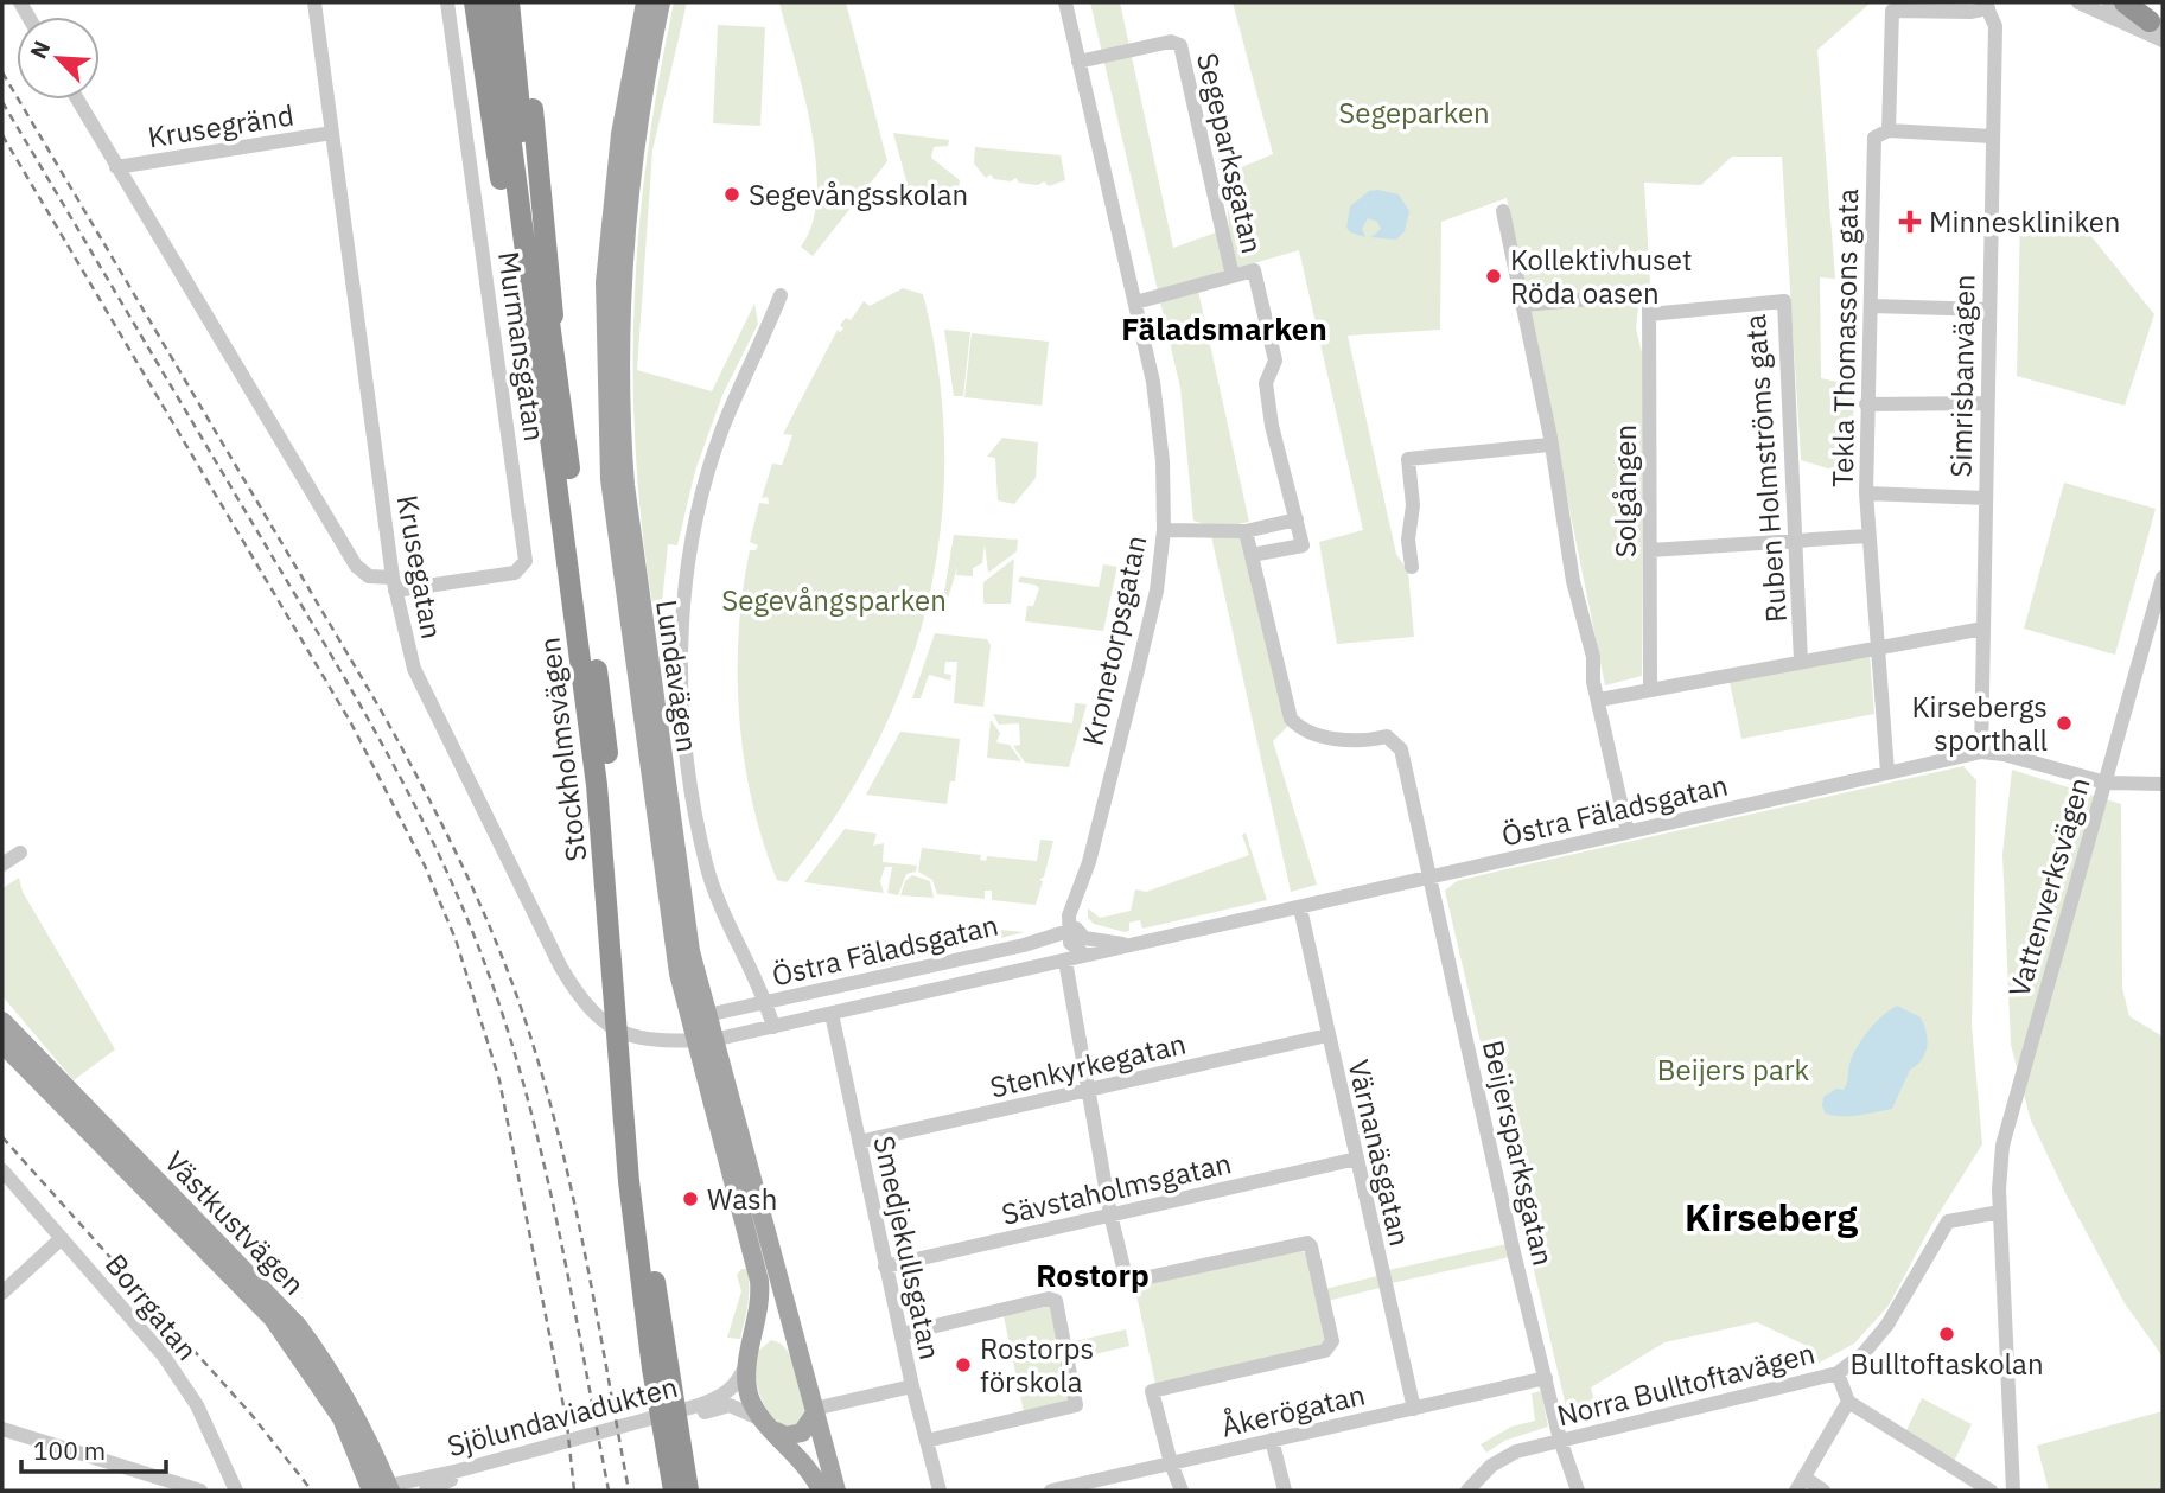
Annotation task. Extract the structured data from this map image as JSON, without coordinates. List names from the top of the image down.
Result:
{
  "streets": {
    "highway": ["Stockholmsvägen"],
    "main road": ["Lundavägen", "Västkustvägen"],
    "street": [
      "Krusegränd",
      "Segeparksgatan",
      "Tekla Thomassons gata",
      "Murmansgatan",
      "Simrisbanvägen",
      "Ruben Holmströms gata",
      "Solgången",
      "Krusegatan",
      "Kronetorpsgatan",
      "Östra Fäladsgatan",
      "Vattenverksvägen",
      "Stenkyrkegatan",
      "Värnanäsgatan",
      "Beijersparksgatan",
      "Sävstaholmsgatan",
      "Smedjekullsgatan",
      "Borrgatan",
      "Norra Bulltoftavägen",
      "Åkerögatan",
      "Sjölundaviadukten"
    ]
  },
  "crossings": [
    ["Krusegränd", "Krusegatan"],
    ["Segeparksgatan", "Kronetorpsgatan"],
    ["Tekla Thomassons gata", "Simrisbanvägen"],
    ["Tekla Thomassons gata", "Östra Fäladsgatan"],
    ["Murmansgatan", "Krusegatan"],
    ["Simrisbanvägen", "Östra Fäladsgatan"],
    ["Ruben Holmströms gata", "Solgången"],
    ["Krusegatan", "Lundavägen"],
    ["Krusegatan", "Östra Fäladsgatan"],
    ["Kronetorpsgatan", "Östra Fäladsgatan"],
    ["Lundavägen", "Östra Fäladsgatan"],
    ["Lundavägen", "Sjölundaviadukten"],
    ["Östra Fäladsgatan", "Vattenverksvägen"],
    ["Östra Fäladsgatan", "Värnanäsgatan"],
    ["Östra Fäladsgatan", "Beijersparksgatan"],
    ["Östra Fäladsgatan", "Smedjekullsgatan"],
    ["Vattenverksvägen", "Norra Bulltoftavägen"],
    ["Stenkyrkegatan", "Värnanäsgatan"],
    ["Stenkyrkegatan", "Smedjekullsgatan"],
    ["Värnanäsgatan", "Sävstaholmsgatan"],
    ["Värnanäsgatan", "Åkerögatan"],
    ["Beijersparksgatan", "Norra Bulltoftavägen"],
    ["Beijersparksgatan", "Åkerögatan"],
    ["Sävstaholmsgatan", "Smedjekullsgatan"],
    ["Västkustvägen", "Sjölundaviadukten"]
  ],
  "districts": ["Fäladsmarken", "Kirseberg", "Rostorp"],
  "parks": ["Segeparken", "Segevångsparken", "Beijers park"],
  "places": {
    "other": [
      "Segevångsskolan",
      "Kollektivhuset Röda oasen",
      "Kirsebergs sporthall",
      "Wash",
      "Bulltoftaskolan",
      "Rostorps förskola"
    ],
    "health": ["Minneskliniken"]
  },
  "scale_bar": "100 m",
  "north": "top left"
}
